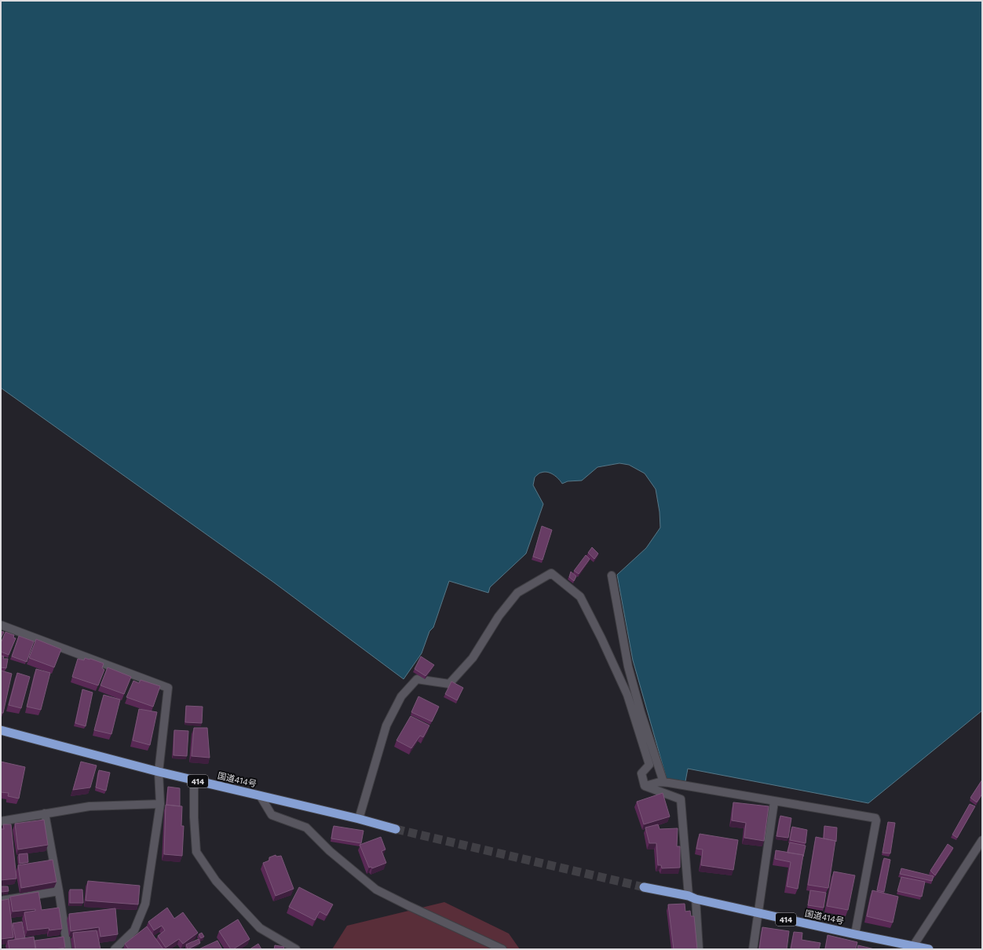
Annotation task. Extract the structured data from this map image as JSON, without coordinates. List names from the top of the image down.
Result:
{
  "streets": {
    "highway": ["国道414号", "414"]
  }
}
